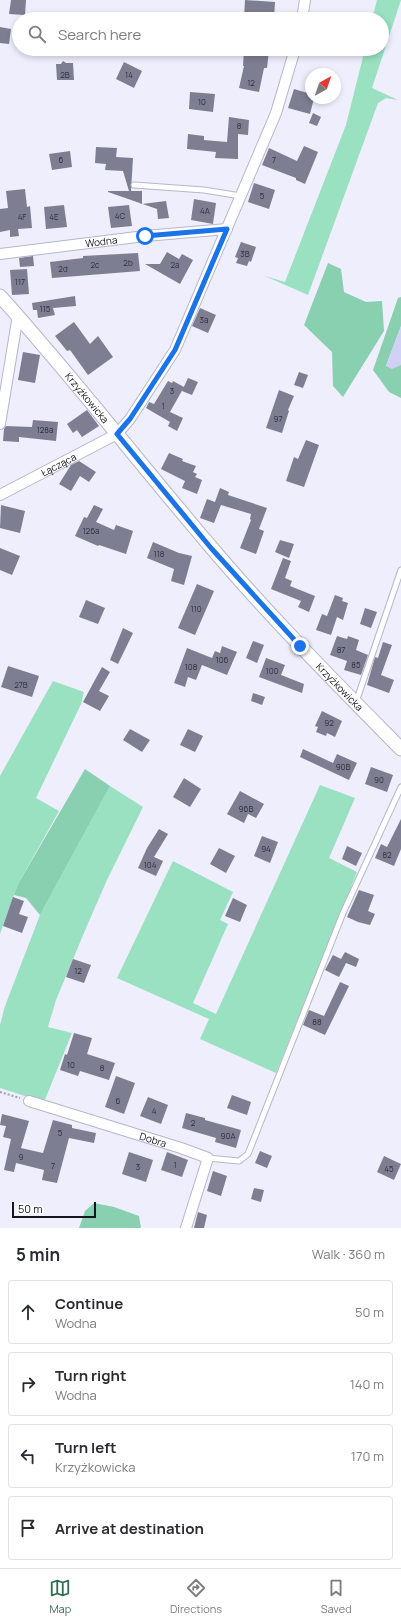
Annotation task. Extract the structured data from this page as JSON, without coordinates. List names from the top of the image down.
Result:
{
  "streets": {
    "street": [
      "Wodna",
      "Krzyżkowicka",
      "Łącząca",
      "Dobra"
    ]
  },
  "crossings": [
    ["Krzyżkowicka", "Łącząca"]
  ],
  "house_numbers": [
    "2B",
    "14",
    "12",
    "10",
    "8",
    "6",
    "7",
    "5",
    "4A",
    "4C",
    "4F",
    "4E",
    "3B",
    "2b",
    "2c",
    "2a",
    "2d",
    "117",
    "115",
    "3a",
    "3",
    "1",
    "97",
    "128a",
    "126a",
    "118",
    "110",
    "87",
    "106",
    "85",
    "108",
    "100",
    "27B",
    "92",
    "90B",
    "90",
    "96B",
    "94",
    "82",
    "104",
    "12",
    "88",
    "10",
    "8",
    "6",
    "4",
    "2",
    "5",
    "90A",
    "9",
    "1",
    "7",
    "3",
    "45"
  ],
  "scale_bar": "50 m",
  "north": "top right",
  "page": {
    "search": "Search here",
    "scale": "50 m",
    "heading": ["5 min", "Walk · 360 m"],
    "list": [
      ["Continue", "Wodna", "50 m"],
      ["Turn right", "Wodna", "140 m"],
      ["Turn left", "Krzyżkowicka", "170 m"],
      "Arrive at destination"
    ],
    "nav": ["Map", "Directions", "Saved"]
  }
}
